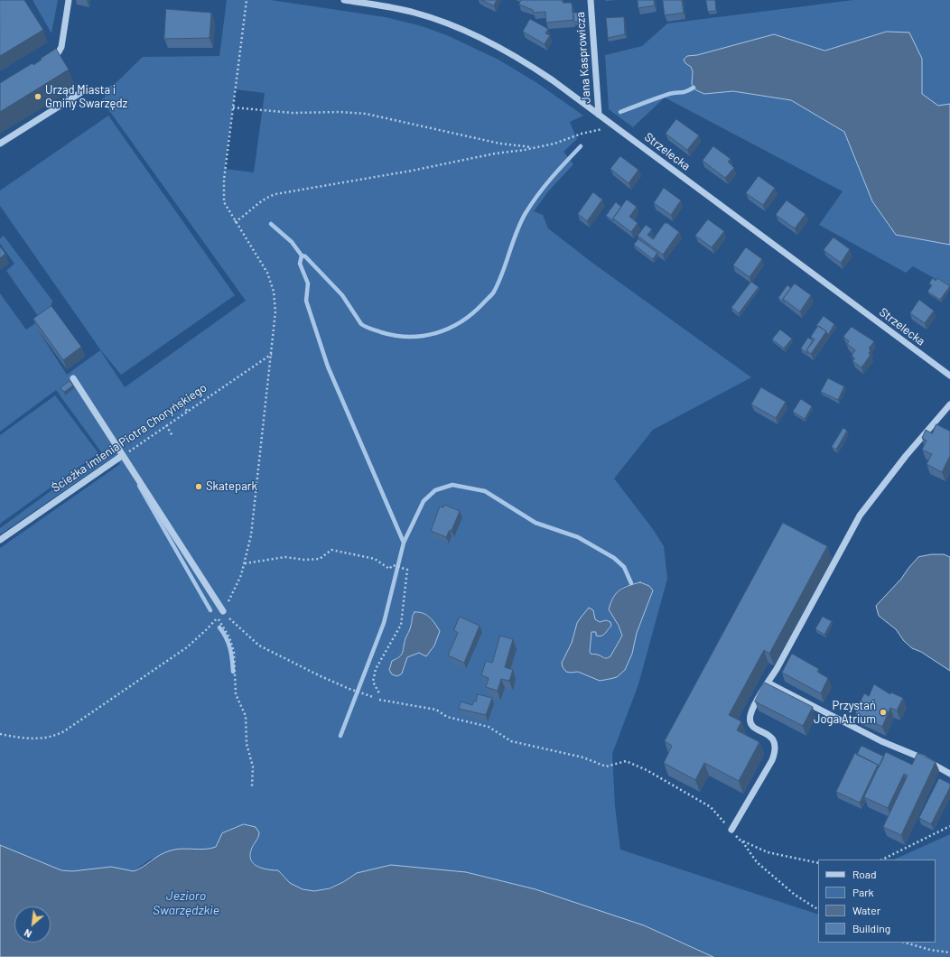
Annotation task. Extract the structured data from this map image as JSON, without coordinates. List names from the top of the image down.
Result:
{
  "streets": {
    "street": ["Jana Kasprowicza", "Strzelecka", "Ścieżka imienia Piotra Choryńskiego"]
  },
  "crossings": [
    ["Jana Kasprowicza", "Strzelecka"]
  ],
  "water": ["Jezioro Swarzędzkie"],
  "places": ["Urząd Miasta i Gminy Swarzędz", "Skatepark", "Przystań Joga Atrium"],
  "legend": [
    "Road",
    "Park",
    "Water",
    "Building"
  ],
  "north": "bottom left"
}
